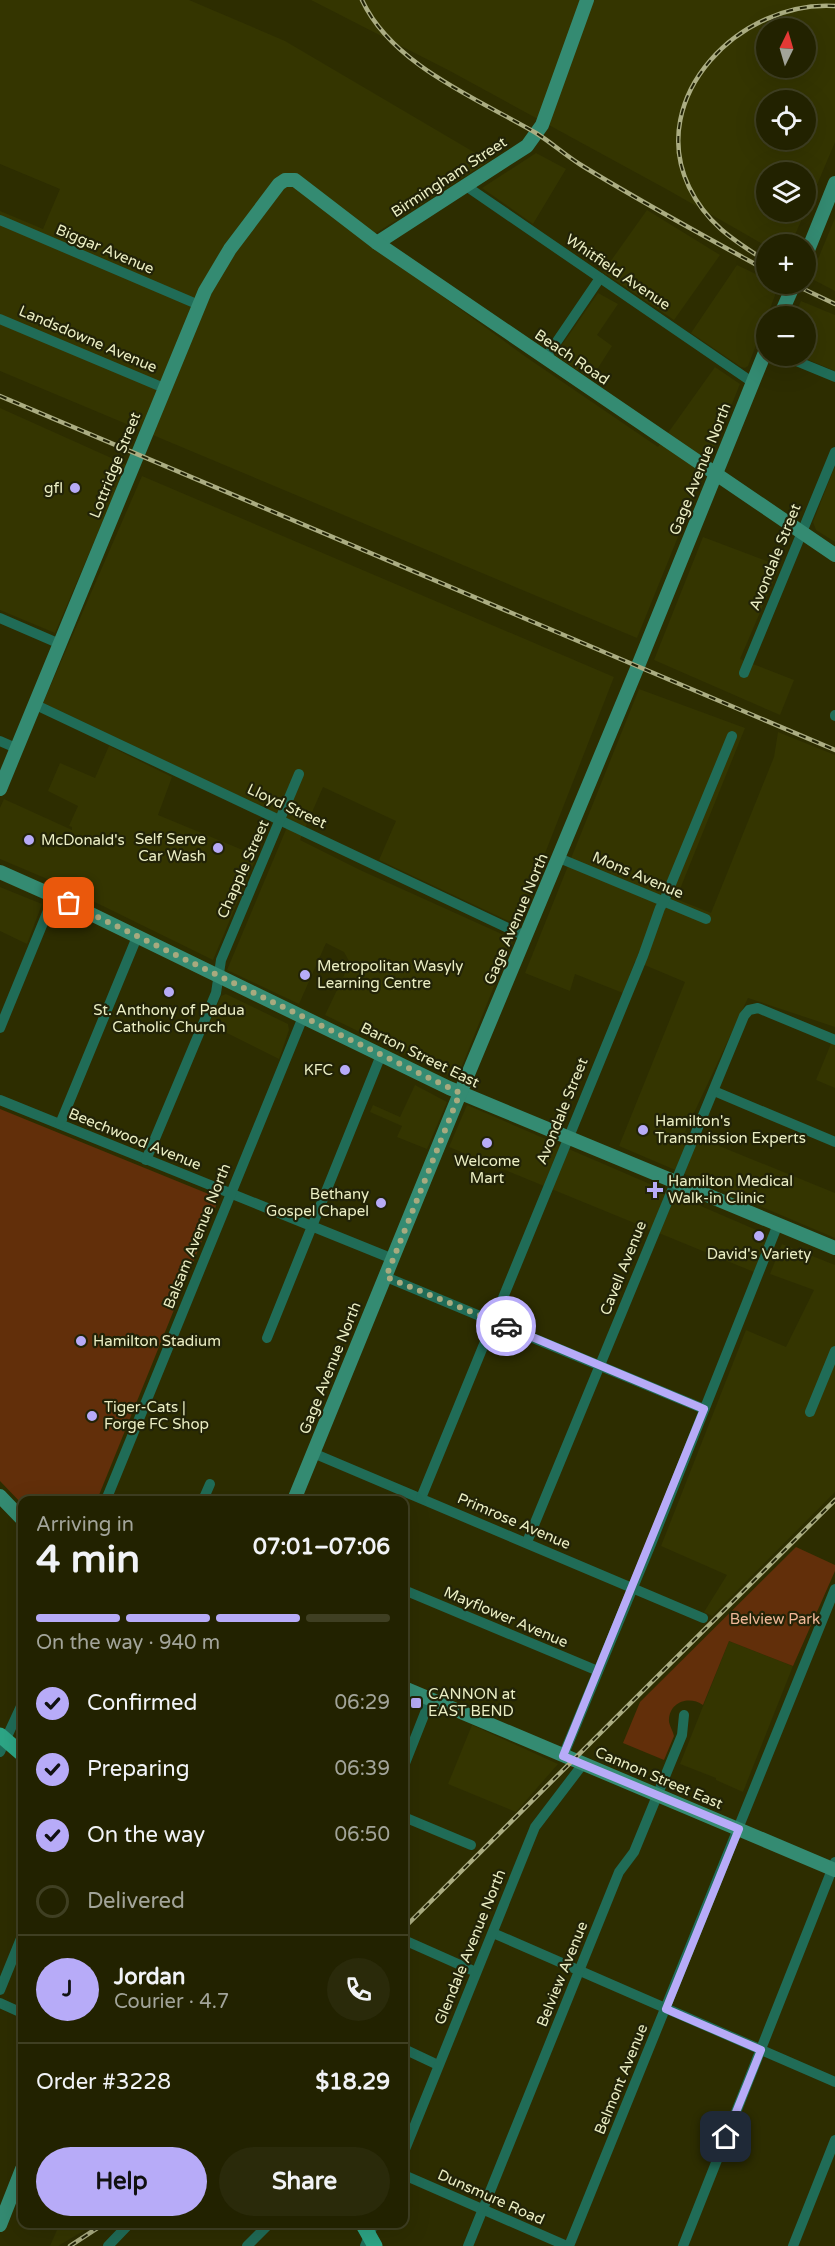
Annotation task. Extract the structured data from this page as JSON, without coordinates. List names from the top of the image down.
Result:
{
  "streets": {
    "main road": [
      "Birmingham Street",
      "Beach Road",
      "Lottridge Street",
      "Gage Avenue North",
      "Barton Street East",
      "Cannon Street East"
    ],
    "street": [
      "Biggar Avenue",
      "Whitfield Avenue",
      "Landsdowne Avenue",
      "Avondale Street",
      "Lloyd Street",
      "Chapple Street",
      "Mons Avenue",
      "Beechwood Avenue",
      "Balsam Avenue North",
      "Cavell Avenue",
      "Primrose Avenue",
      "Mayflower Avenue",
      "Glendale Avenue North",
      "Belview Avenue",
      "Belmont Avenue",
      "Dunsmure Road"
    ]
  },
  "crossings": [
    ["Birmingham Street", "Whitfield Avenue"],
    ["Birmingham Street", "Beach Road"],
    ["Biggar Avenue", "Lottridge Street"],
    ["Whitfield Avenue", "Gage Avenue North"],
    ["Landsdowne Avenue", "Lottridge Street"],
    ["Beach Road", "Lottridge Street"],
    ["Beach Road", "Gage Avenue North"],
    ["Beach Road", "Avondale Street"],
    ["Lottridge Street", "Lloyd Street"],
    ["Gage Avenue North", "Lloyd Street"],
    ["Gage Avenue North", "Mons Avenue"],
    ["Gage Avenue North", "Barton Street East"],
    ["Gage Avenue North", "Beechwood Avenue"],
    ["Gage Avenue North", "Primrose Avenue"],
    ["Avondale Street", "Mons Avenue"],
    ["Avondale Street", "Barton Street East"],
    ["Avondale Street", "Primrose Avenue"],
    ["Lloyd Street", "Chapple Street"],
    ["Chapple Street", "Barton Street East"],
    ["Chapple Street", "Beechwood Avenue"],
    ["Barton Street East", "Balsam Avenue North"],
    ["Barton Street East", "Cavell Avenue"],
    ["Beechwood Avenue", "Balsam Avenue North"],
    ["Cavell Avenue", "Primrose Avenue"],
    ["Cannon Street East", "Glendale Avenue North"],
    ["Cannon Street East", "Belview Avenue"],
    ["Cannon Street East", "Belmont Avenue"],
    ["Belview Avenue", "Dunsmure Road"],
    ["Belmont Avenue", "Dunsmure Road"]
  ],
  "parks": ["Belview Park"],
  "places": {
    "other": [
      "gfl",
      "McDonald's",
      "Self Serve Car Wash",
      "Metropolitan Wasyly Learning Centre",
      "St. Anthony of Padua Catholic Church",
      "KFC",
      "Hamilton's Transmission Experts",
      "Welcome Mart",
      "Bethany Gospel Chapel",
      "David's Variety",
      "Hamilton Stadium",
      "Tiger-Cats | Forge FC Shop"
    ],
    "health": ["Hamilton Medical Walk-in Clinic"],
    "transit": ["CANNON at EAST BEND"]
  },
  "north": "top",
  "page": {
    "map_buttons": ["+", "−"],
    "heading": ["4 min", "Arriving in", "07:01–07:06"],
    "panel": [
      "Jordan",
      "Courier · 4.7",
      "Order #3228",
      "$18.29"
    ],
    "bar": "On the way · 940 m",
    "list": [
      ["Confirmed", "06:29"],
      ["Preparing", "06:39"],
      ["On the way", "06:50"],
      "Delivered"
    ],
    "round": "J",
    "buttons": ["Help", "Share"]
  }
}
